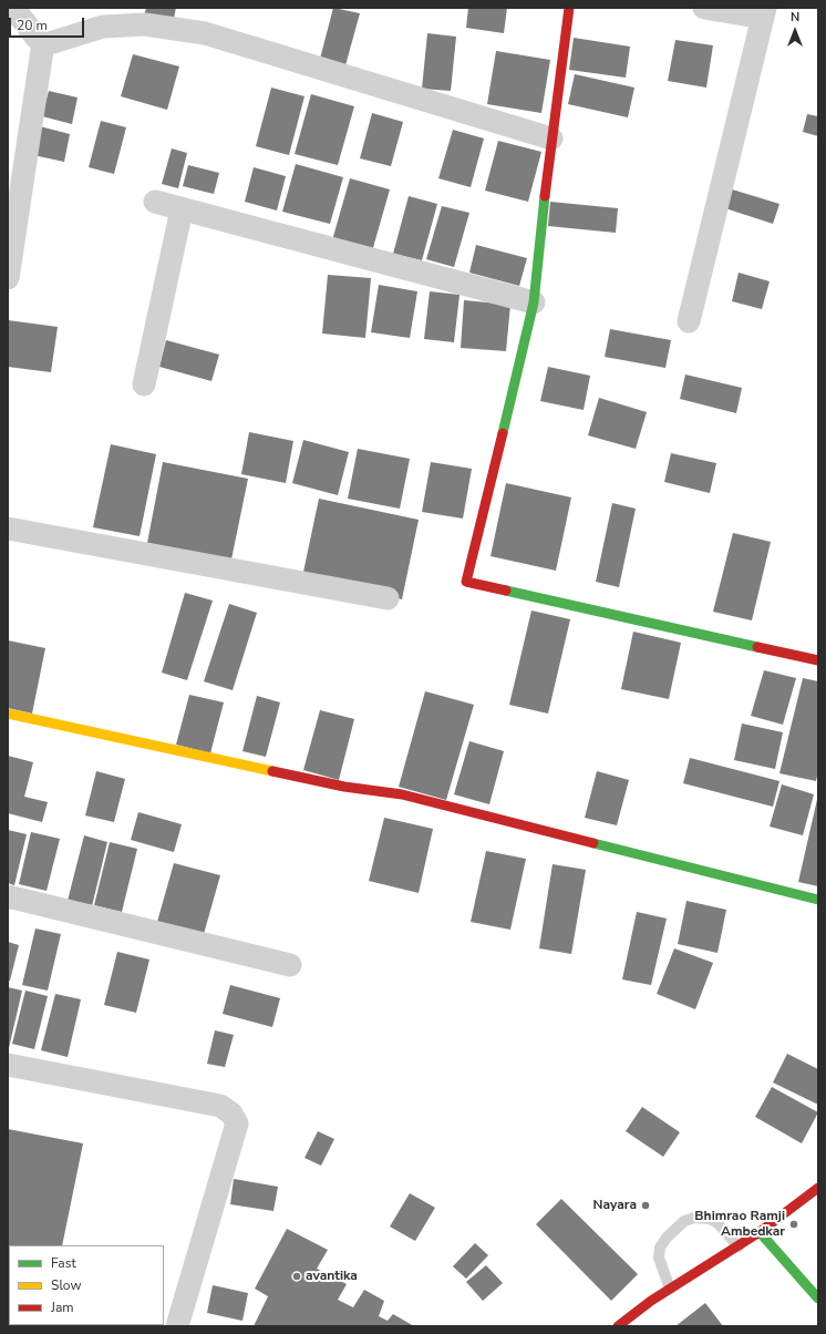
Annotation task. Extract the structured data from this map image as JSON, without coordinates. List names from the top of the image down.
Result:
{
  "places": ["Nayara", "Bhimrao Ramji Ambedkar", "avantika"],
  "legend": ["Fast", "Slow", "Jam"],
  "scale_bar": "20 m",
  "north": "top"
}
